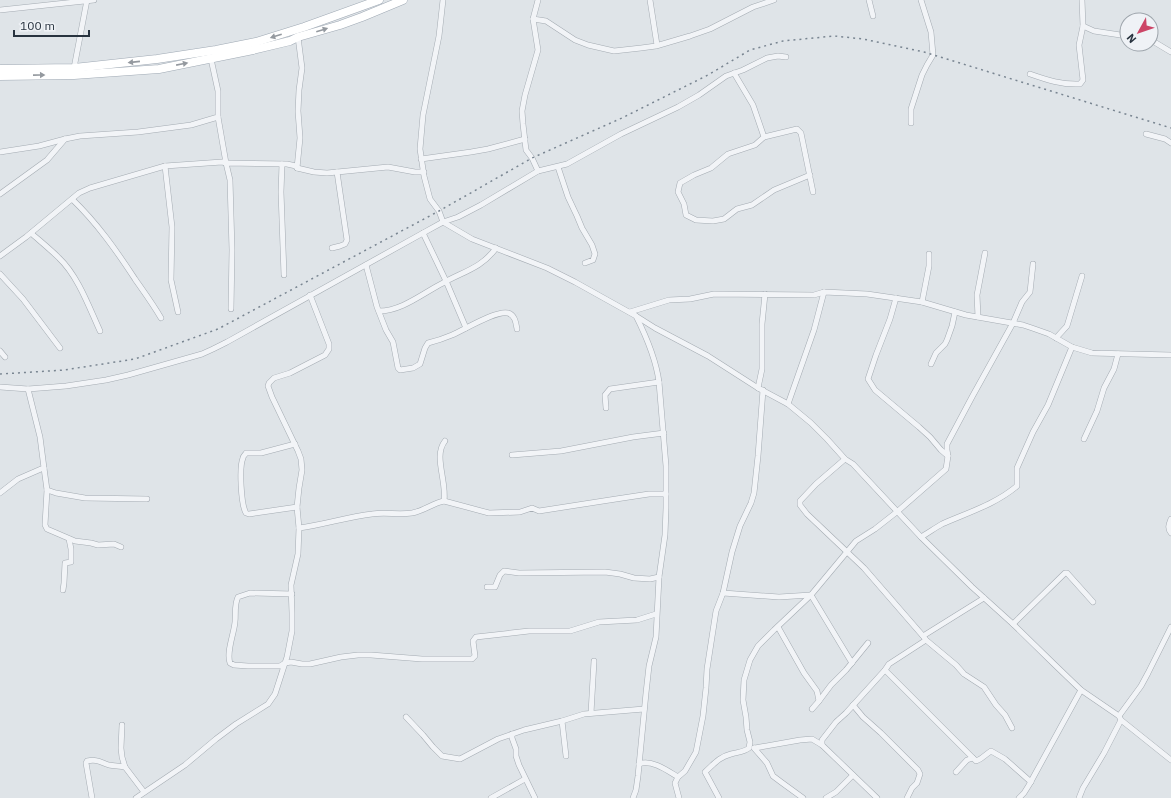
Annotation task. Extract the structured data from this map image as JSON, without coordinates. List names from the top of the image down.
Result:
{
  "scale_bar": "100 m",
  "north": "bottom left"
}
